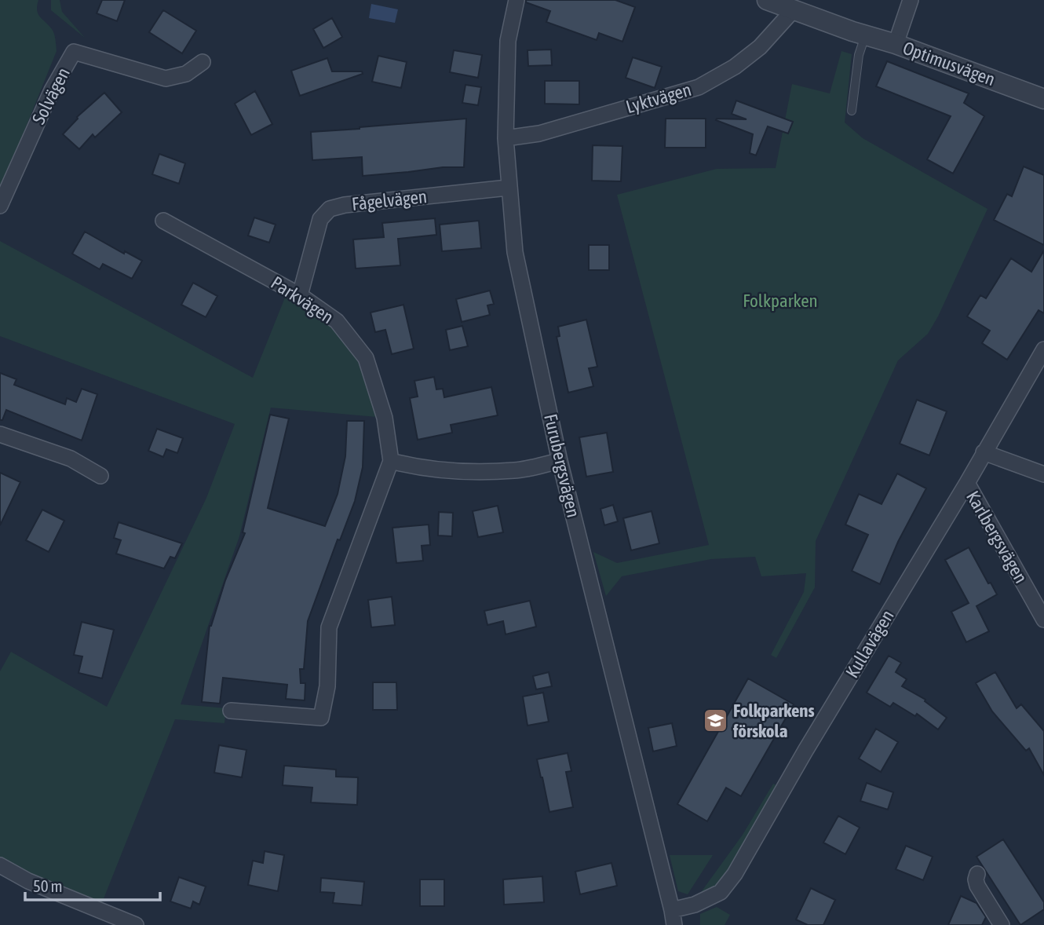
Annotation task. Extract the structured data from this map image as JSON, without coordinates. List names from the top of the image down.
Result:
{
  "streets": {
    "street": [
      "Optimusvägen",
      "Solvägen",
      "Lyktvägen",
      "Fågelvägen",
      "Parkvägen",
      "Furubergsvägen",
      "Karlbergsvägen",
      "Kullavägen"
    ]
  },
  "crossings": [
    ["Optimusvägen", "Lyktvägen"],
    ["Lyktvägen", "Furubergsvägen"],
    ["Fågelvägen", "Parkvägen"],
    ["Fågelvägen", "Furubergsvägen"],
    ["Furubergsvägen", "Kullavägen"],
    ["Karlbergsvägen", "Kullavägen"]
  ],
  "parks": ["Folkparken"],
  "places": {
    "school or university": ["Folkparkens förskola"]
  },
  "scale_bar": "50 m"
}
